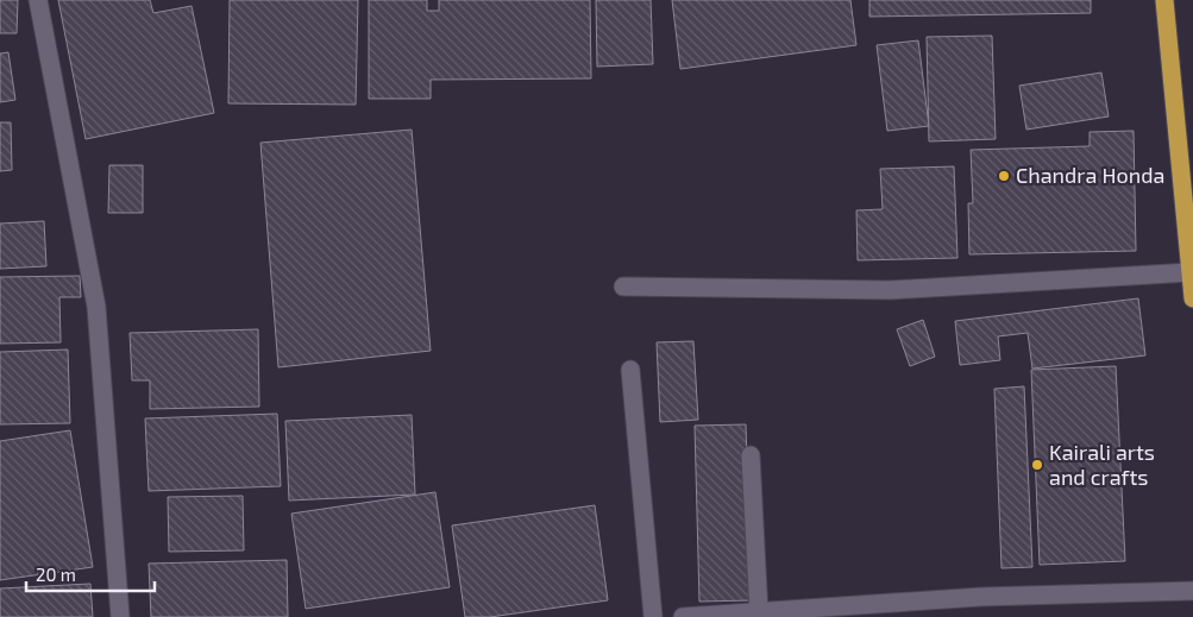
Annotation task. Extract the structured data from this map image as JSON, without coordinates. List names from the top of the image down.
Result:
{
  "places": ["Chandra Honda", "Kairali arts and crafts"],
  "scale_bar": "20 m"
}
